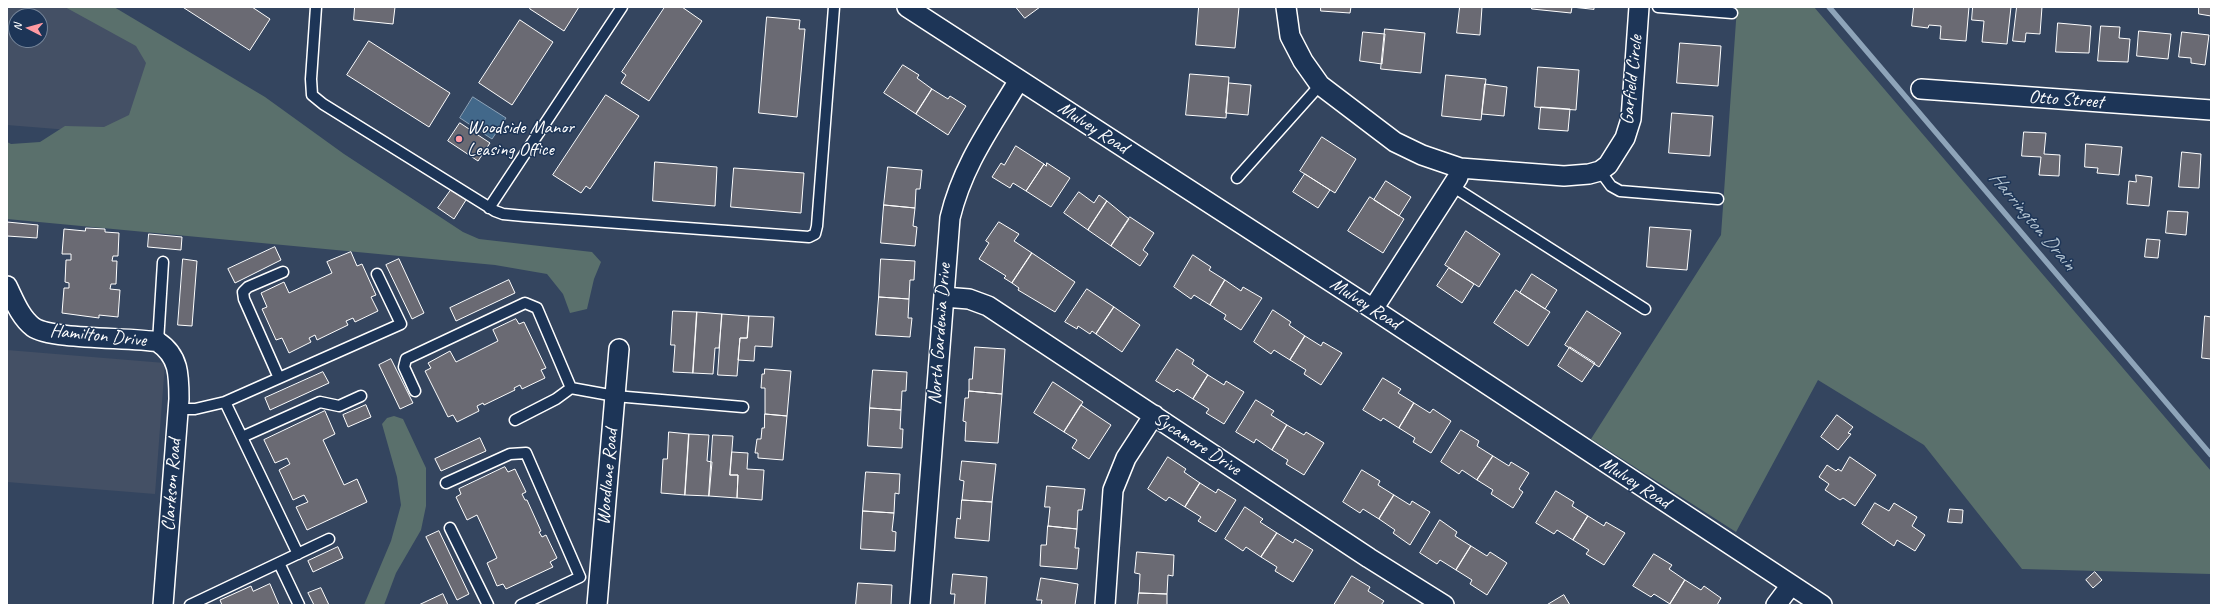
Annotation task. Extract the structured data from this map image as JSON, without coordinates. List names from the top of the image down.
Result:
{
  "streets": {
    "street": [
      "Garfield Circle",
      "Otto Street",
      "Mulvey Road",
      "North Gardenia Drive",
      "Hamilton Drive",
      "Sycamore Drive",
      "Woodlane Road",
      "Clarkson Road"
    ]
  },
  "crossings": [
    ["Mulvey Road", "North Gardenia Drive"],
    ["North Gardenia Drive", "Sycamore Drive"],
    ["Hamilton Drive", "Clarkson Road"]
  ],
  "water": ["Harrington Drain"],
  "places": ["Woodside Manor Leasing Office"],
  "north": "left"
}
